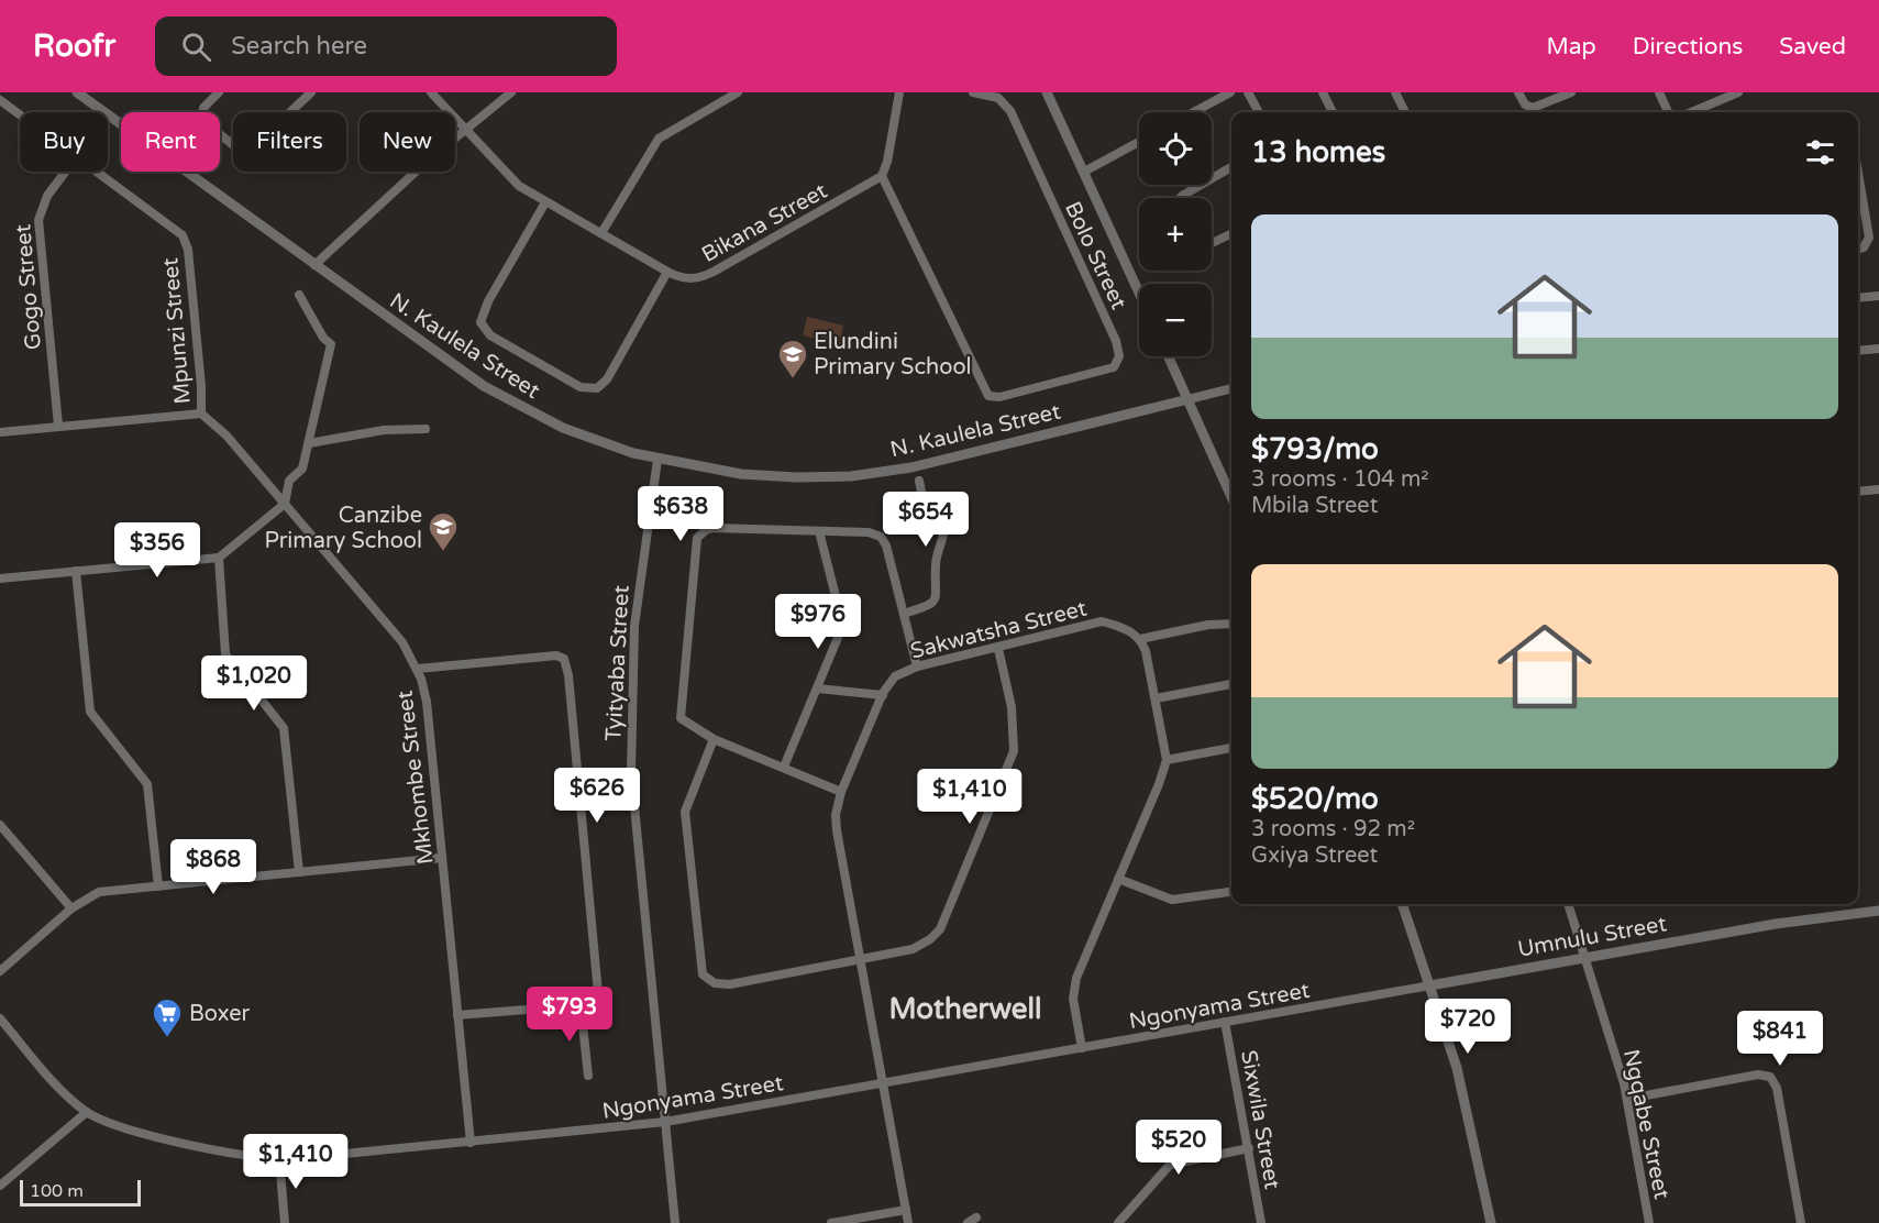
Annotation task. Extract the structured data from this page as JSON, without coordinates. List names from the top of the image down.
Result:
{
  "streets": {
    "street": [
      "Bikana Street",
      "Bolo Street",
      "Gogo Street",
      "Mpunzi Street",
      "N. Kaulela Street",
      "Sakwatsha Street",
      "Tyityaba Street",
      "Mkhombe Street",
      "Umnulu Street",
      "Ngonyama Street",
      "Sixwila Street",
      "Ngqabe Street"
    ]
  },
  "crossings": [
    ["Bikana Street", "Bolo Street"],
    ["Mpunzi Street", "Mkhombe Street"],
    ["N. Kaulela Street", "Tyityaba Street"],
    ["Sakwatsha Street", "Ngonyama Street"],
    ["Tyityaba Street", "Ngonyama Street"],
    ["Mkhombe Street", "Ngonyama Street"],
    ["Umnulu Street", "Ngonyama Street"],
    ["Umnulu Street", "Ngqabe Street"],
    ["Ngonyama Street", "Sixwila Street"]
  ],
  "districts": ["Motherwell"],
  "places": {
    "school or university": ["Elundini Primary School", "Canzibe Primary School"],
    "supermarket": ["Boxer"]
  },
  "scale_bar": "100 m",
  "page": {
    "header": "Roofr",
    "search": "Search here",
    "nav": ["Map", "Directions", "Saved"],
    "map_buttons": ["+", "−"],
    "chip": [
      "Buy",
      "Rent",
      "Filters",
      "New"
    ],
    "heading": "13 homes",
    "list": [
      {
        "name": "$793/mo",
        "note": "3 rooms · 104 m² · Mbila Street"
      },
      {
        "name": "$520/mo",
        "note": "3 rooms · 92 m² · Gxiya Street"
      }
    ],
    "price": [
      "$638",
      "$654",
      "$356",
      "$976",
      "$1,020",
      "$626",
      "$1,410",
      "$868",
      "$793",
      "$720",
      "$841",
      "$520",
      "$1,410"
    ],
    "scale": "100 m"
  }
}
